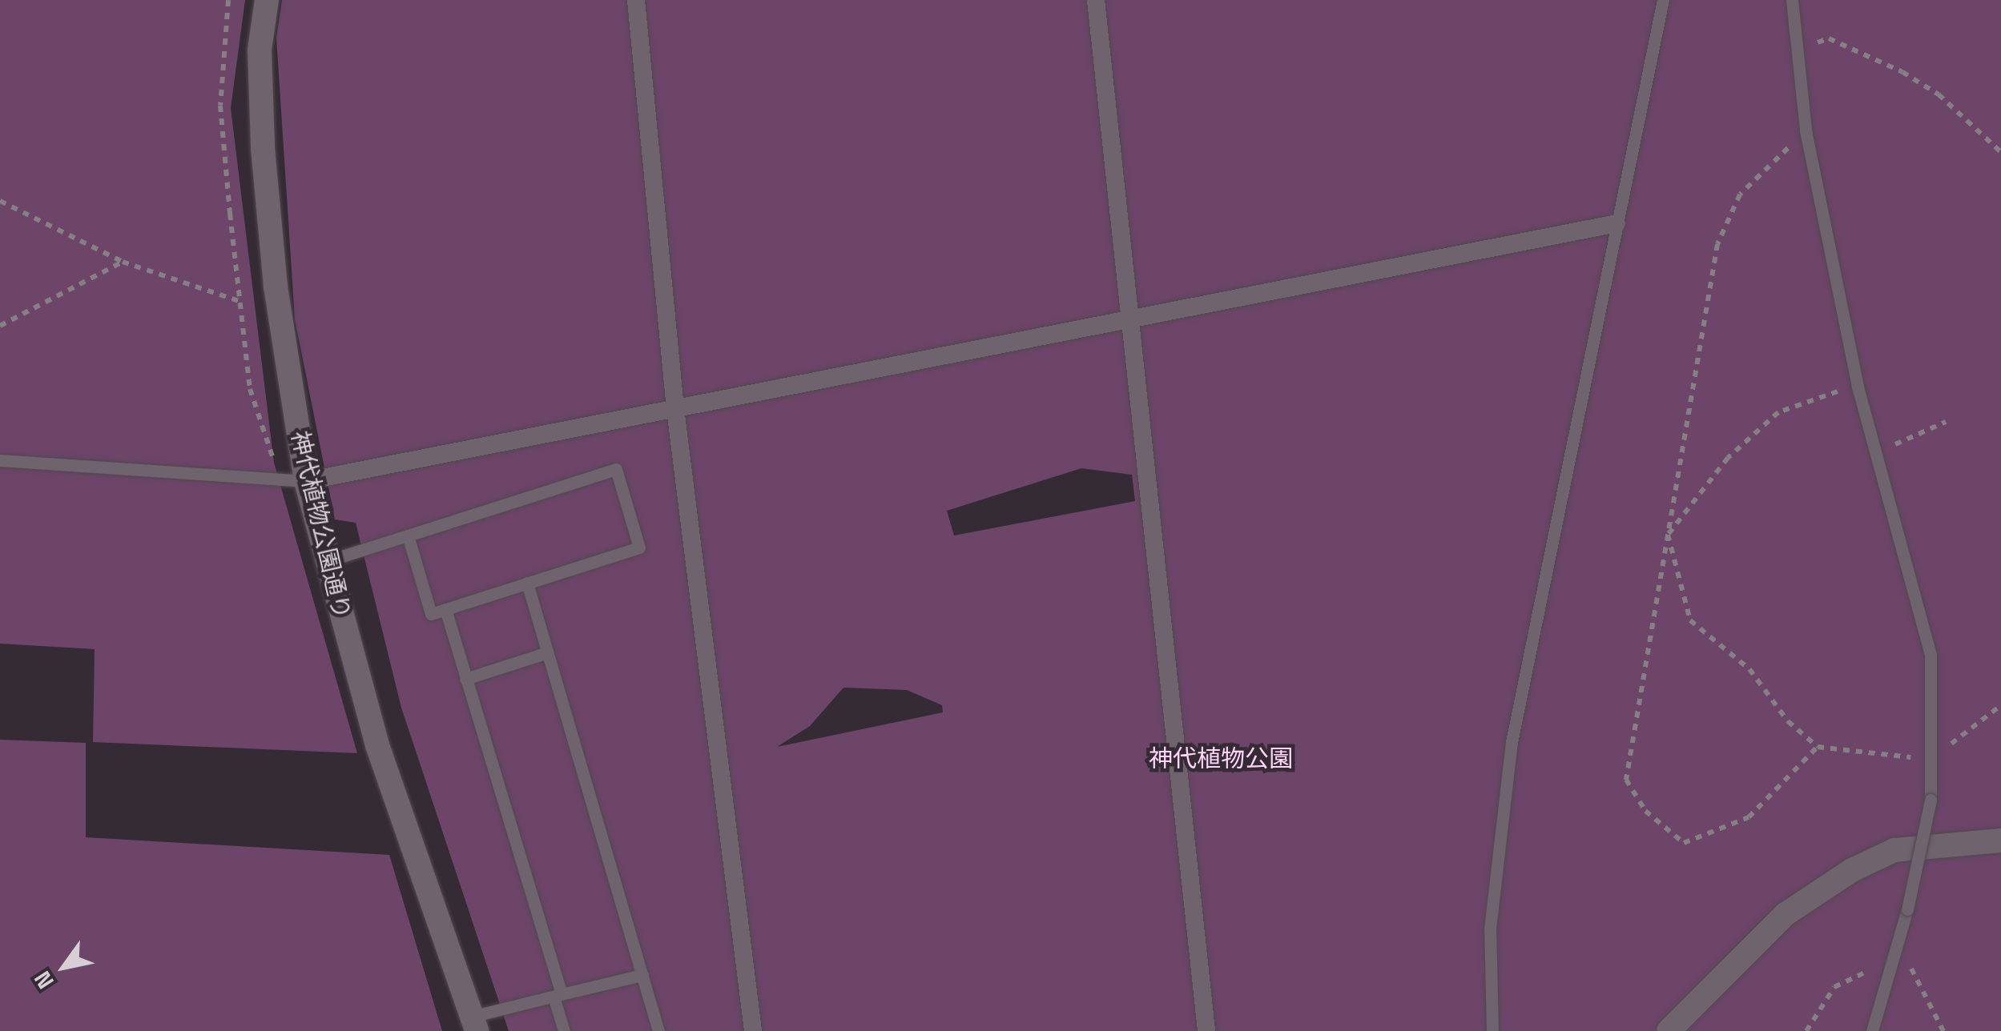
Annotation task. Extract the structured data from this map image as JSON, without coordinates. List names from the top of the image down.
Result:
{
  "streets": {
    "street": ["神代植物公園通り"]
  },
  "parks": ["神代植物公園"],
  "north": "bottom left"
}
